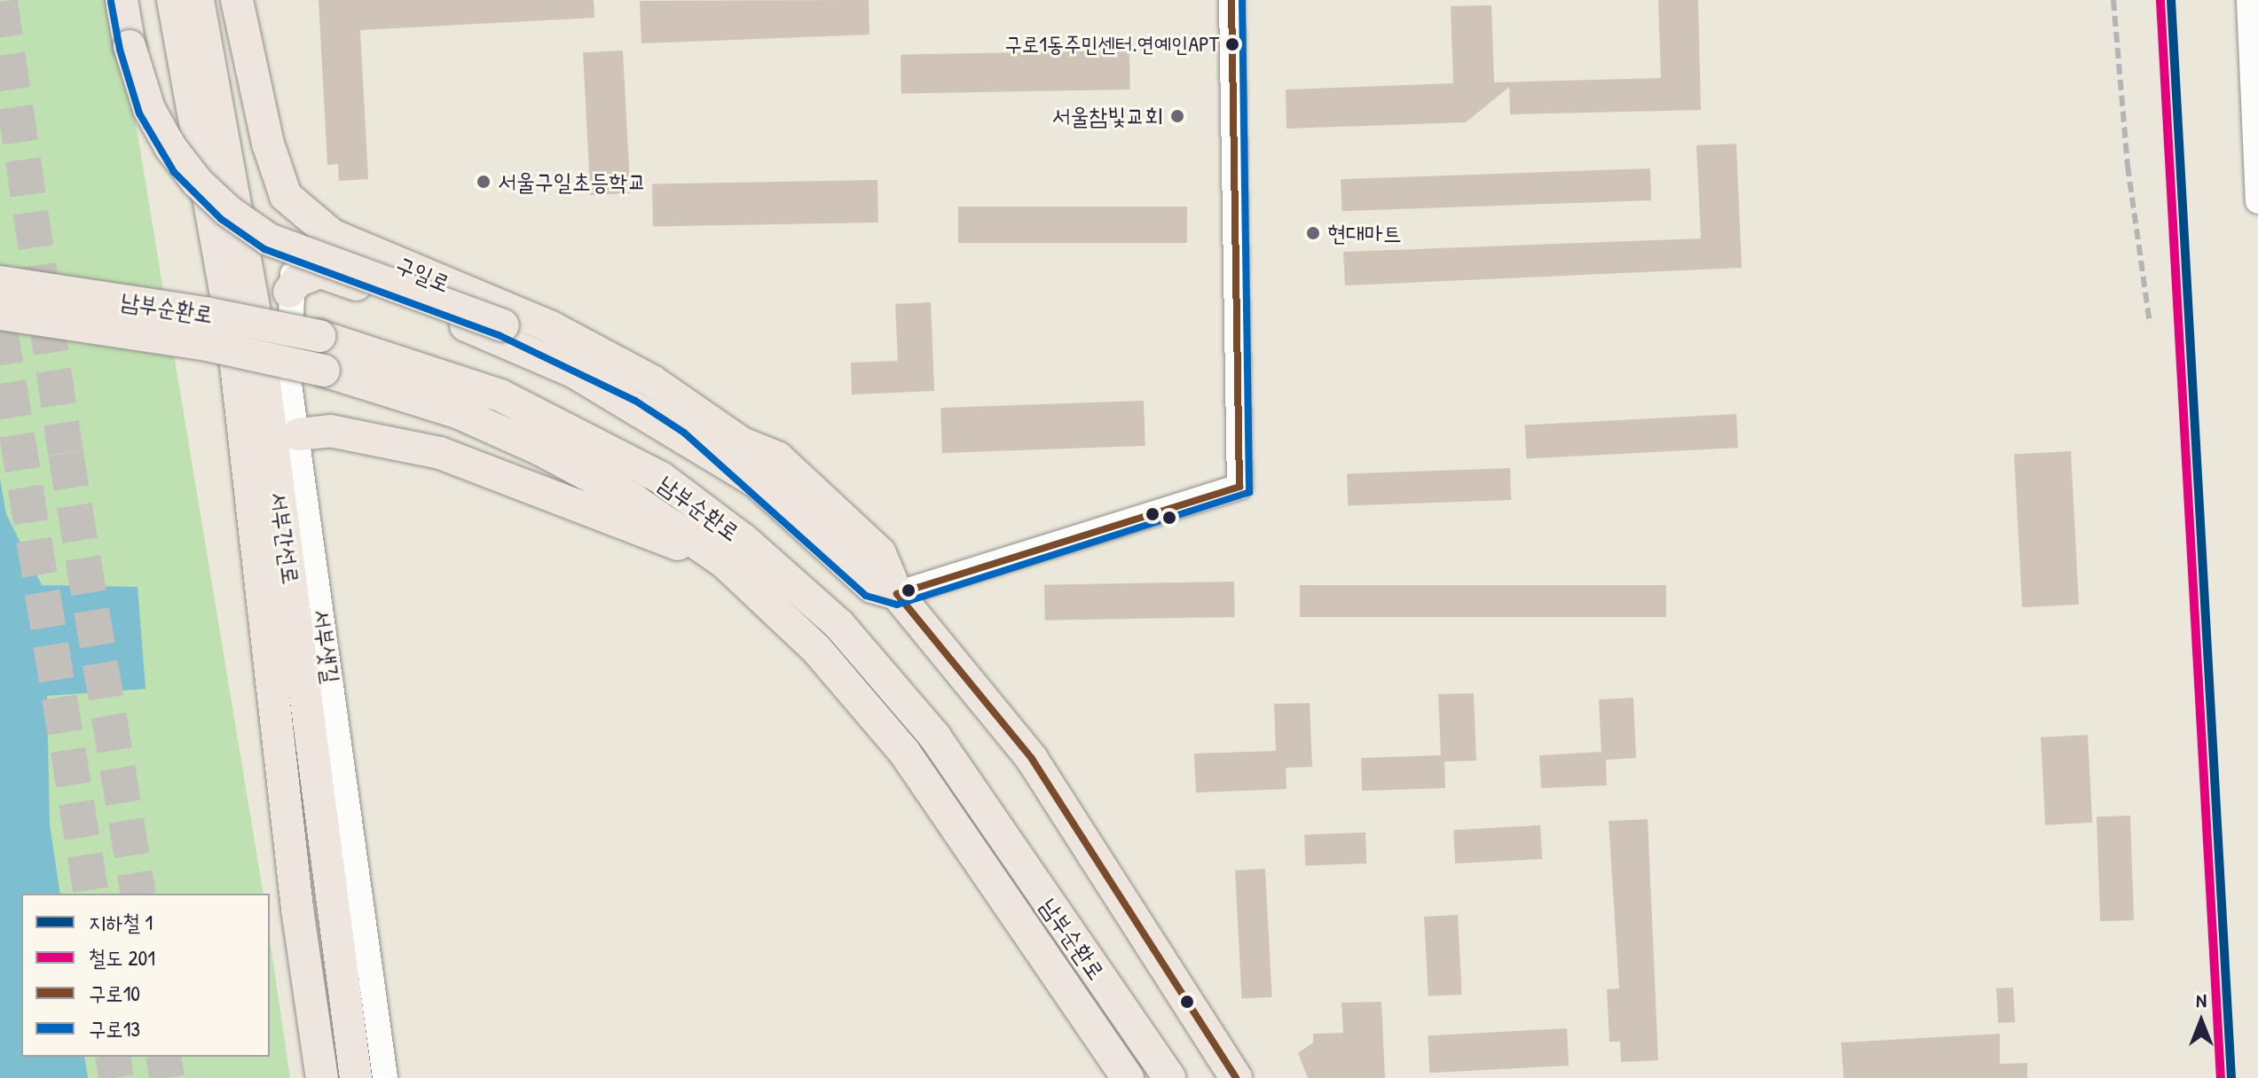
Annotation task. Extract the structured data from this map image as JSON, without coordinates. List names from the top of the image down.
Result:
{
  "streets": {
    "main road": ["구일로", "남부순환로", "서부간선로"],
    "street": ["서부샛길"]
  },
  "places": [
    "구로1동주민센터.연예인APT",
    "서울참빛교회",
    "서울구일초등학교",
    "현대마트"
  ],
  "lines": [
    "metro line 1",
    "transit line 구로10",
    "transit line 구로13",
    "rail line 201"
  ],
  "legend": [
    "지하철 1",
    "철도 201",
    "구로10",
    "구로13"
  ],
  "north": "top"
}
